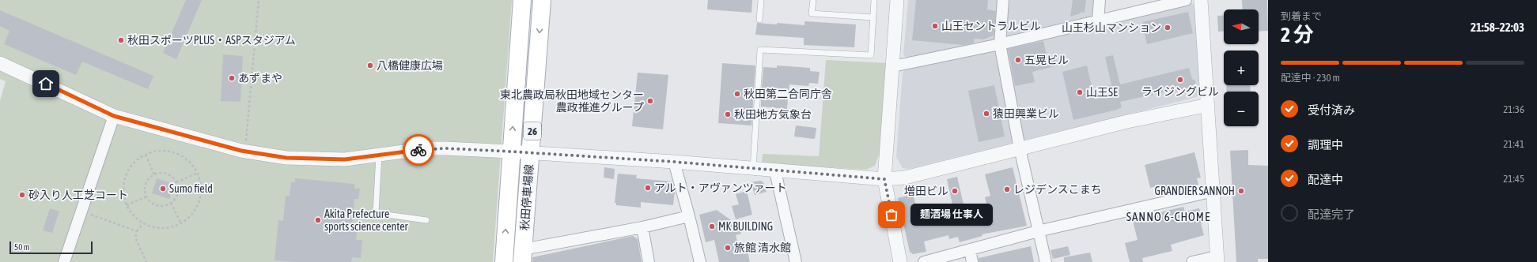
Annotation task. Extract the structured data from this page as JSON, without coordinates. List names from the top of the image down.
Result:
{
  "streets": {
    "main road": ["26", "秋田停車場線"]
  },
  "districts": ["SANNO 6-CHOME"],
  "places": [
    "山王セントラルビル",
    "山王杉山マンション",
    "秋田スポーツPLUS・ASPスタジアム",
    "五晃ビル",
    "八橋健康広場",
    "あずまや",
    "ライジングビル",
    "山王SE",
    "秋田第二合同庁舎",
    "東北農政局秋田地域センター 農政推進グループ",
    "猿田興業ビル",
    "秋田地方気象台",
    "アルト・アヴァンツァート",
    "Sumo field",
    "レジデンスこまち",
    "増田ビル",
    "GRANDIER SANNOH",
    "砂入り人工芝コート",
    "麺酒場 仕事人",
    "Akita Prefecture sports science center",
    "MK BUILDING",
    "旅館 清水館"
  ],
  "scale_bar": "50 m",
  "north": "left",
  "page": {
    "heading": ["2 分", "到着まで", "21:58–22:03"],
    "map_buttons": ["+", "−"],
    "bar": "配達中 · 230 m",
    "list": [
      ["受付済み", "21:36"],
      ["調理中", "21:41"],
      ["配達中", "21:45"],
      "配達完了"
    ],
    "bubble": "麺酒場 仕事人",
    "scale": "50 m"
  }
}
